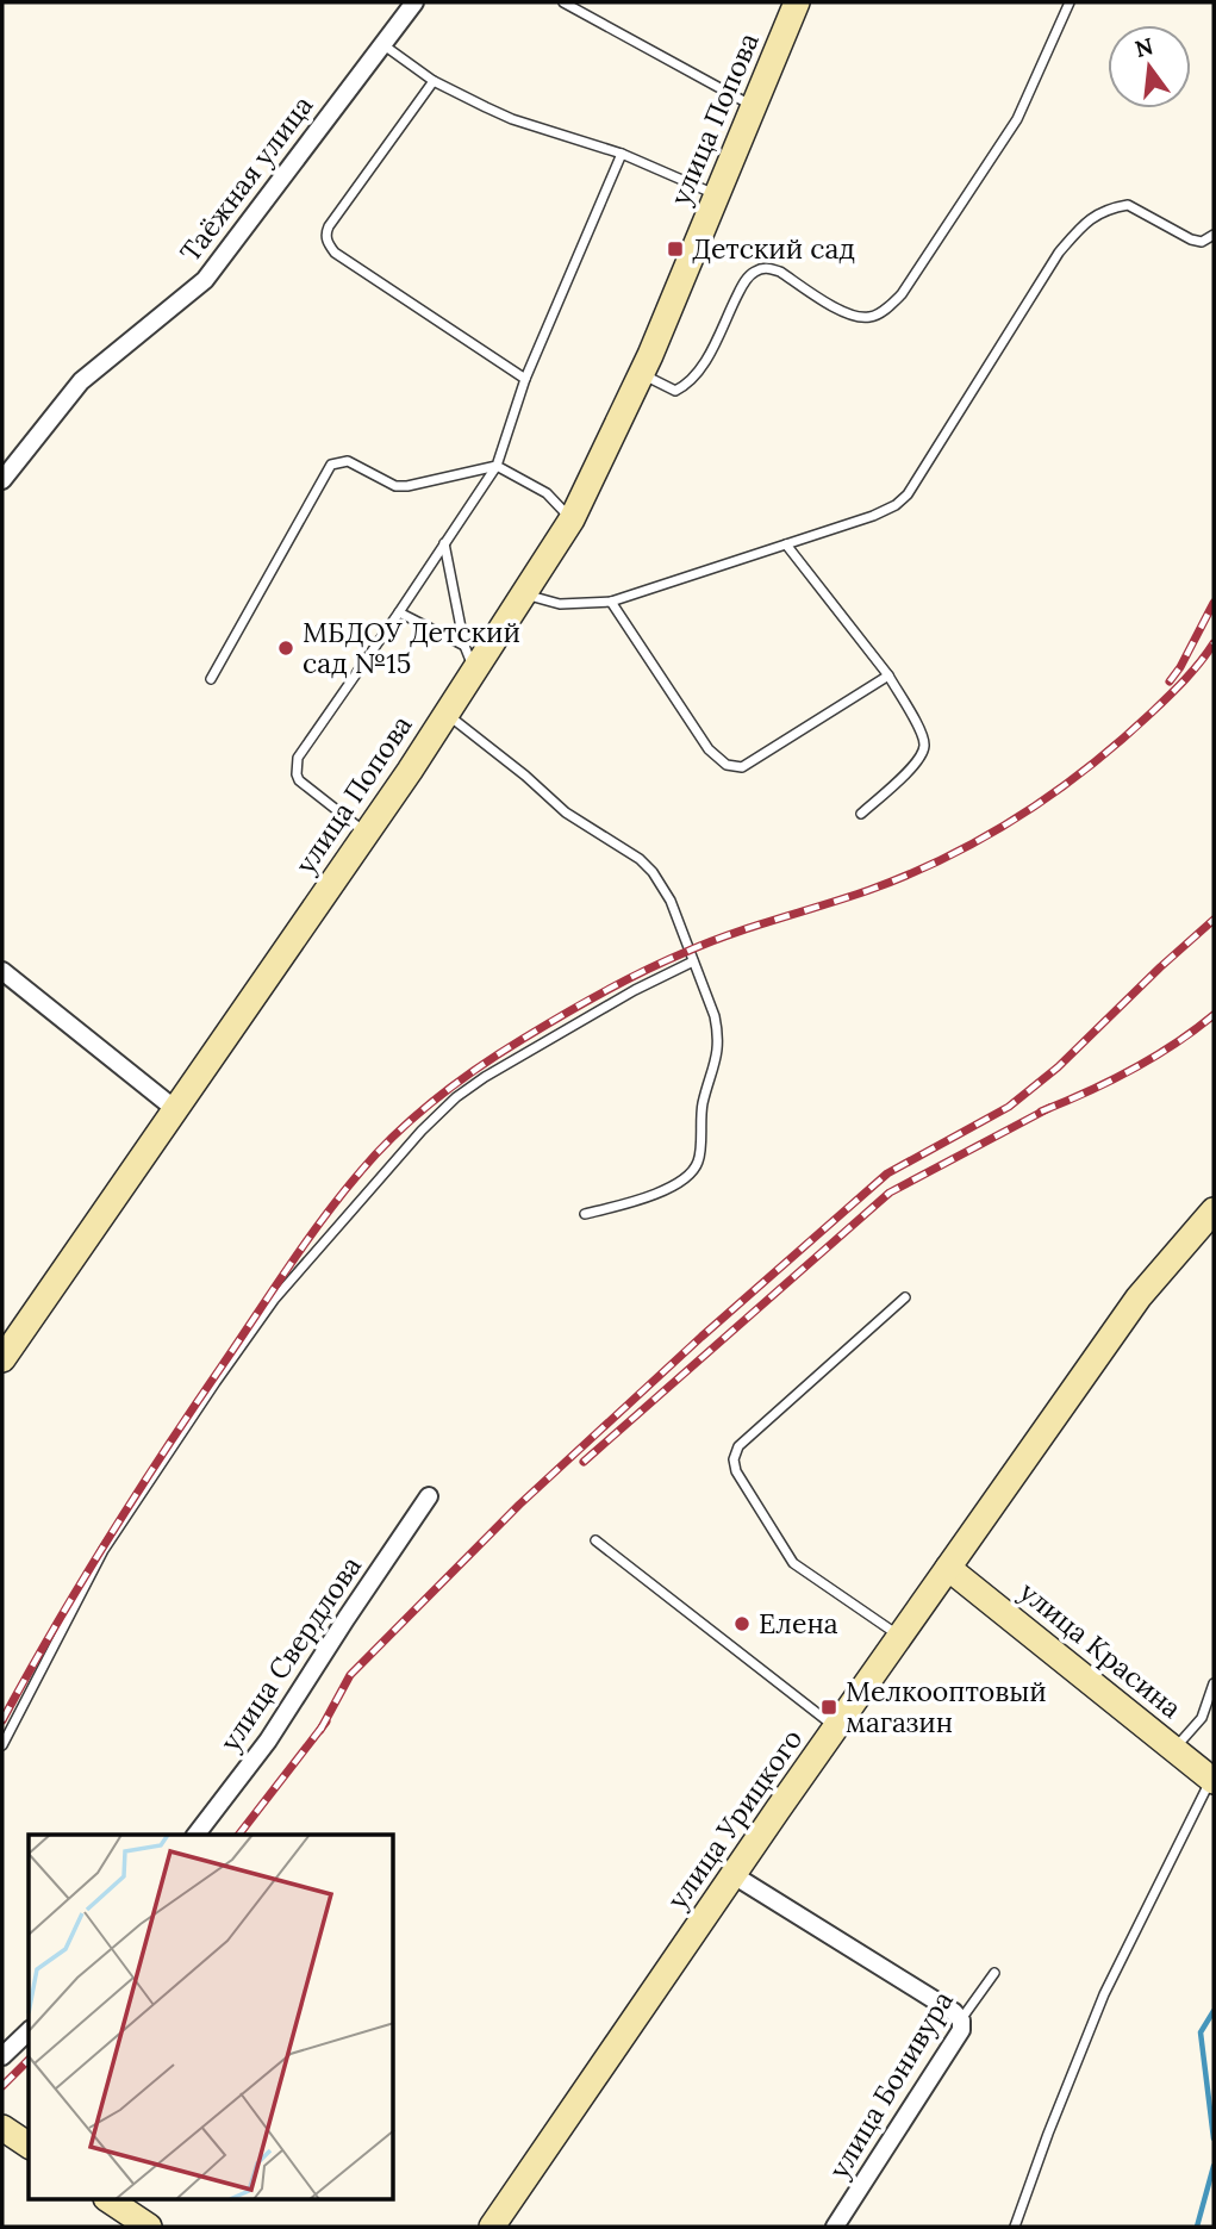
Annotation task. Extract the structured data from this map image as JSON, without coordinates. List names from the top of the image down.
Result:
{
  "streets": {
    "street": [
      "улица Попова",
      "Таёжная улица",
      "улица Красина",
      "улица Свердлова",
      "улица Урицкого",
      "улица Бонивура"
    ]
  },
  "crossings": [
    ["улица Красина", "улица Урицкого"]
  ],
  "places": {
    "transit": ["Детский сад", "Мелкооптовый магазин"],
    "other": ["МБДОУ Детский сад №15", "Елена"]
  },
  "north": "top"
}
